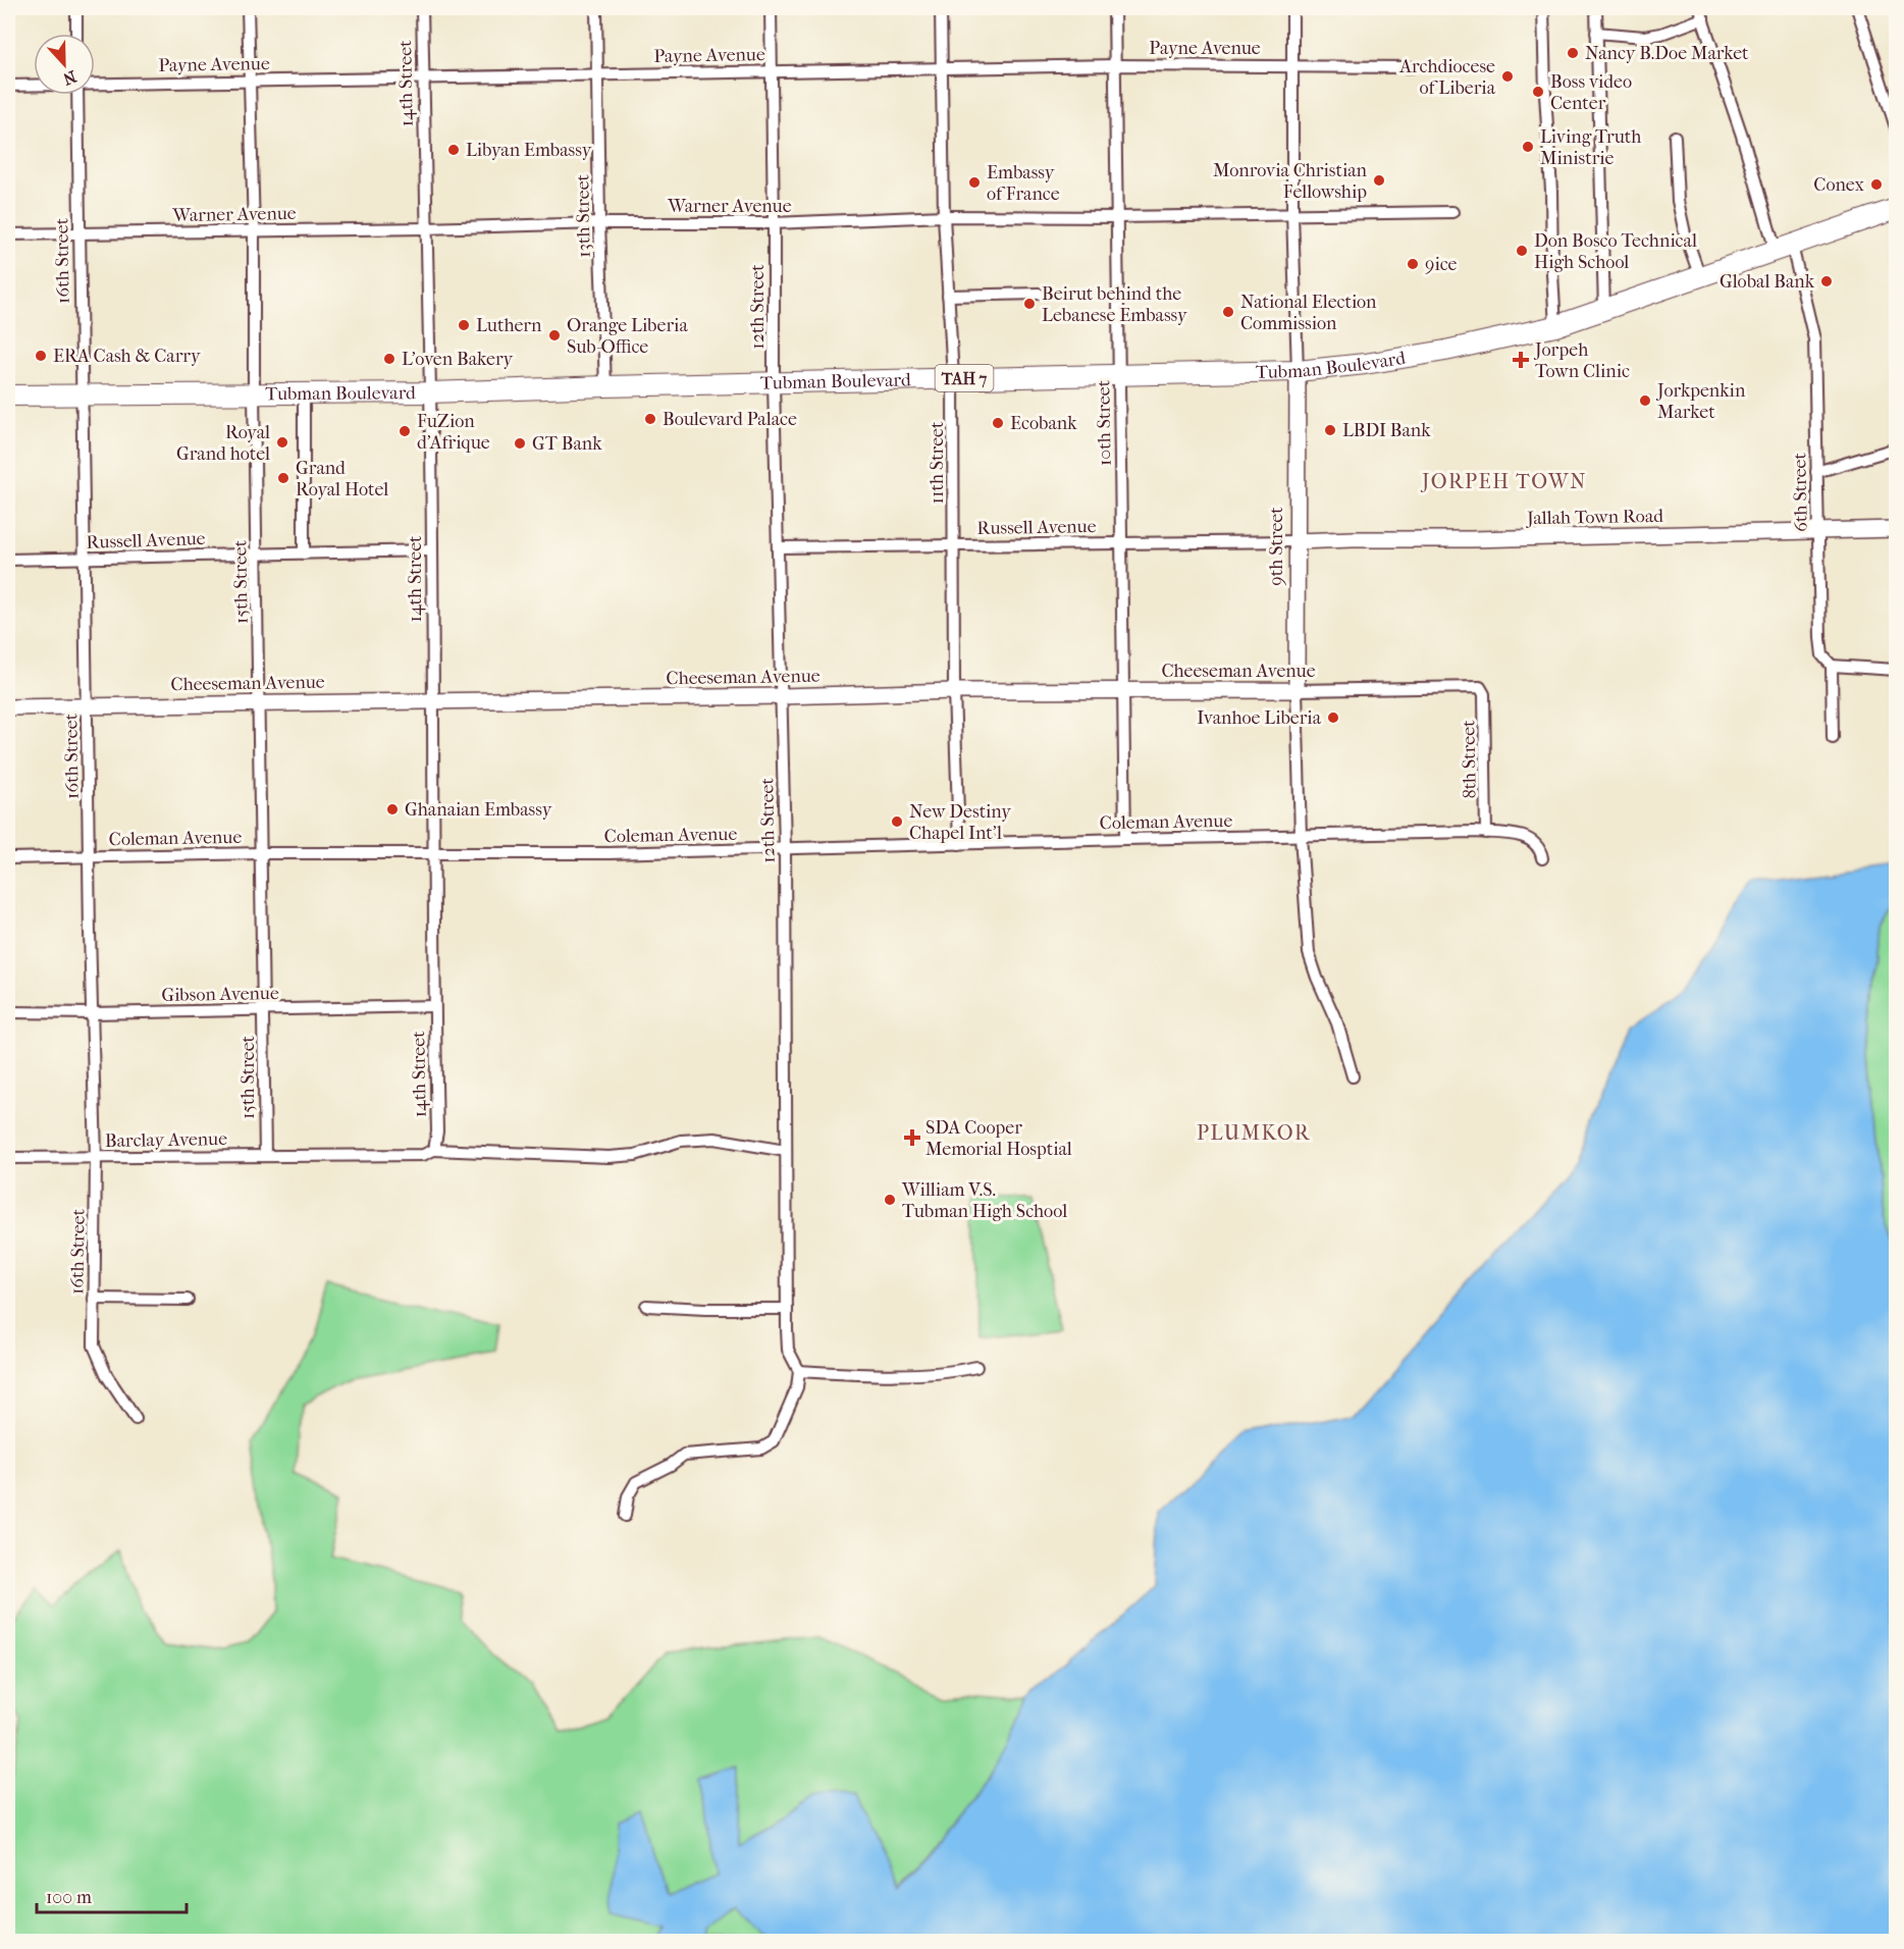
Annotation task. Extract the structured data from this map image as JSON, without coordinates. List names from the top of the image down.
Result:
{
  "streets": {
    "highway": ["Tubman Boulevard", "TAH 7"],
    "street": [
      "Payne Avenue",
      "14th Street",
      "Warner Avenue",
      "13th Street",
      "16th Street",
      "12th Street",
      "10th Street",
      "11th Street",
      "6th Street",
      "Jallah Town Road",
      "Russell Avenue",
      "9th Street",
      "15th Street",
      "Cheeseman Avenue",
      "8th Street",
      "Coleman Avenue",
      "Gibson Avenue",
      "Barclay Avenue"
    ]
  },
  "crossings": [
    ["Payne Avenue", "14th Street"],
    ["Payne Avenue", "13th Street"],
    ["Payne Avenue", "12th Street"],
    ["Payne Avenue", "10th Street"],
    ["Payne Avenue", "11th Street"],
    ["Payne Avenue", "9th Street"],
    ["Payne Avenue", "15th Street"],
    ["14th Street", "Warner Avenue"],
    ["14th Street", "Tubman Boulevard"],
    ["14th Street", "Russell Avenue"],
    ["14th Street", "Cheeseman Avenue"],
    ["14th Street", "Coleman Avenue"],
    ["14th Street", "Gibson Avenue"],
    ["14th Street", "Barclay Avenue"],
    ["Warner Avenue", "13th Street"],
    ["Warner Avenue", "16th Street"],
    ["Warner Avenue", "12th Street"],
    ["Warner Avenue", "10th Street"],
    ["Warner Avenue", "11th Street"],
    ["Warner Avenue", "9th Street"],
    ["Warner Avenue", "15th Street"],
    ["13th Street", "Tubman Boulevard"],
    ["16th Street", "Tubman Boulevard"],
    ["16th Street", "Russell Avenue"],
    ["16th Street", "Cheeseman Avenue"],
    ["16th Street", "Coleman Avenue"],
    ["16th Street", "Gibson Avenue"],
    ["16th Street", "Barclay Avenue"],
    ["12th Street", "Tubman Boulevard"],
    ["12th Street", "Russell Avenue"],
    ["12th Street", "Cheeseman Avenue"],
    ["12th Street", "Coleman Avenue"],
    ["12th Street", "Barclay Avenue"],
    ["Tubman Boulevard", "10th Street"],
    ["Tubman Boulevard", "11th Street"],
    ["Tubman Boulevard", "6th Street"],
    ["Tubman Boulevard", "9th Street"],
    ["Tubman Boulevard", "15th Street"],
    ["10th Street", "Russell Avenue"],
    ["10th Street", "Cheeseman Avenue"],
    ["10th Street", "Coleman Avenue"],
    ["11th Street", "Russell Avenue"],
    ["11th Street", "Cheeseman Avenue"],
    ["11th Street", "Coleman Avenue"],
    ["6th Street", "Jallah Town Road"],
    ["Jallah Town Road", "Russell Avenue"],
    ["Jallah Town Road", "9th Street"],
    ["Russell Avenue", "9th Street"],
    ["Russell Avenue", "15th Street"],
    ["9th Street", "Cheeseman Avenue"],
    ["9th Street", "Coleman Avenue"],
    ["15th Street", "Cheeseman Avenue"],
    ["15th Street", "Coleman Avenue"],
    ["15th Street", "Gibson Avenue"],
    ["15th Street", "Barclay Avenue"],
    ["Cheeseman Avenue", "8th Street"],
    ["8th Street", "Coleman Avenue"]
  ],
  "districts": ["JORPEH TOWN", "PLUMKOR"],
  "places": {
    "other": [
      "Nancy B.Doe Market",
      "Archdiocese of Liberia",
      "Boss video Center",
      "Living Truth Ministrie",
      "Libyan Embassy",
      "Monrovia Christian Fellowship",
      "Embassy of France",
      "Conex",
      "Don Bosco Technical High School",
      "9ice",
      "Global Bank",
      "Beirut behind the Lebanese Embassy",
      "National Election Commission",
      "Luthern",
      "Orange Liberia Sub-Office",
      "ERA Cash & Carry",
      "L'oven Bakery",
      "Jorkpenkin Market",
      "Boulevard Palace",
      "Ecobank",
      "LBDI Bank",
      "FuZion d'Afrique",
      "Royal Grand hotel",
      "GT Bank",
      "Grand Royal Hotel",
      "Ivanhoe Liberia",
      "Ghanaian Embassy",
      "New Destiny Chapel Int'l",
      "William V.S. Tubman High School"
    ],
    "health": ["Jorpeh Town Clinic", "SDA Cooper Memorial Hosptial"]
  },
  "scale_bar": "100 m",
  "north": "bottom"
}
